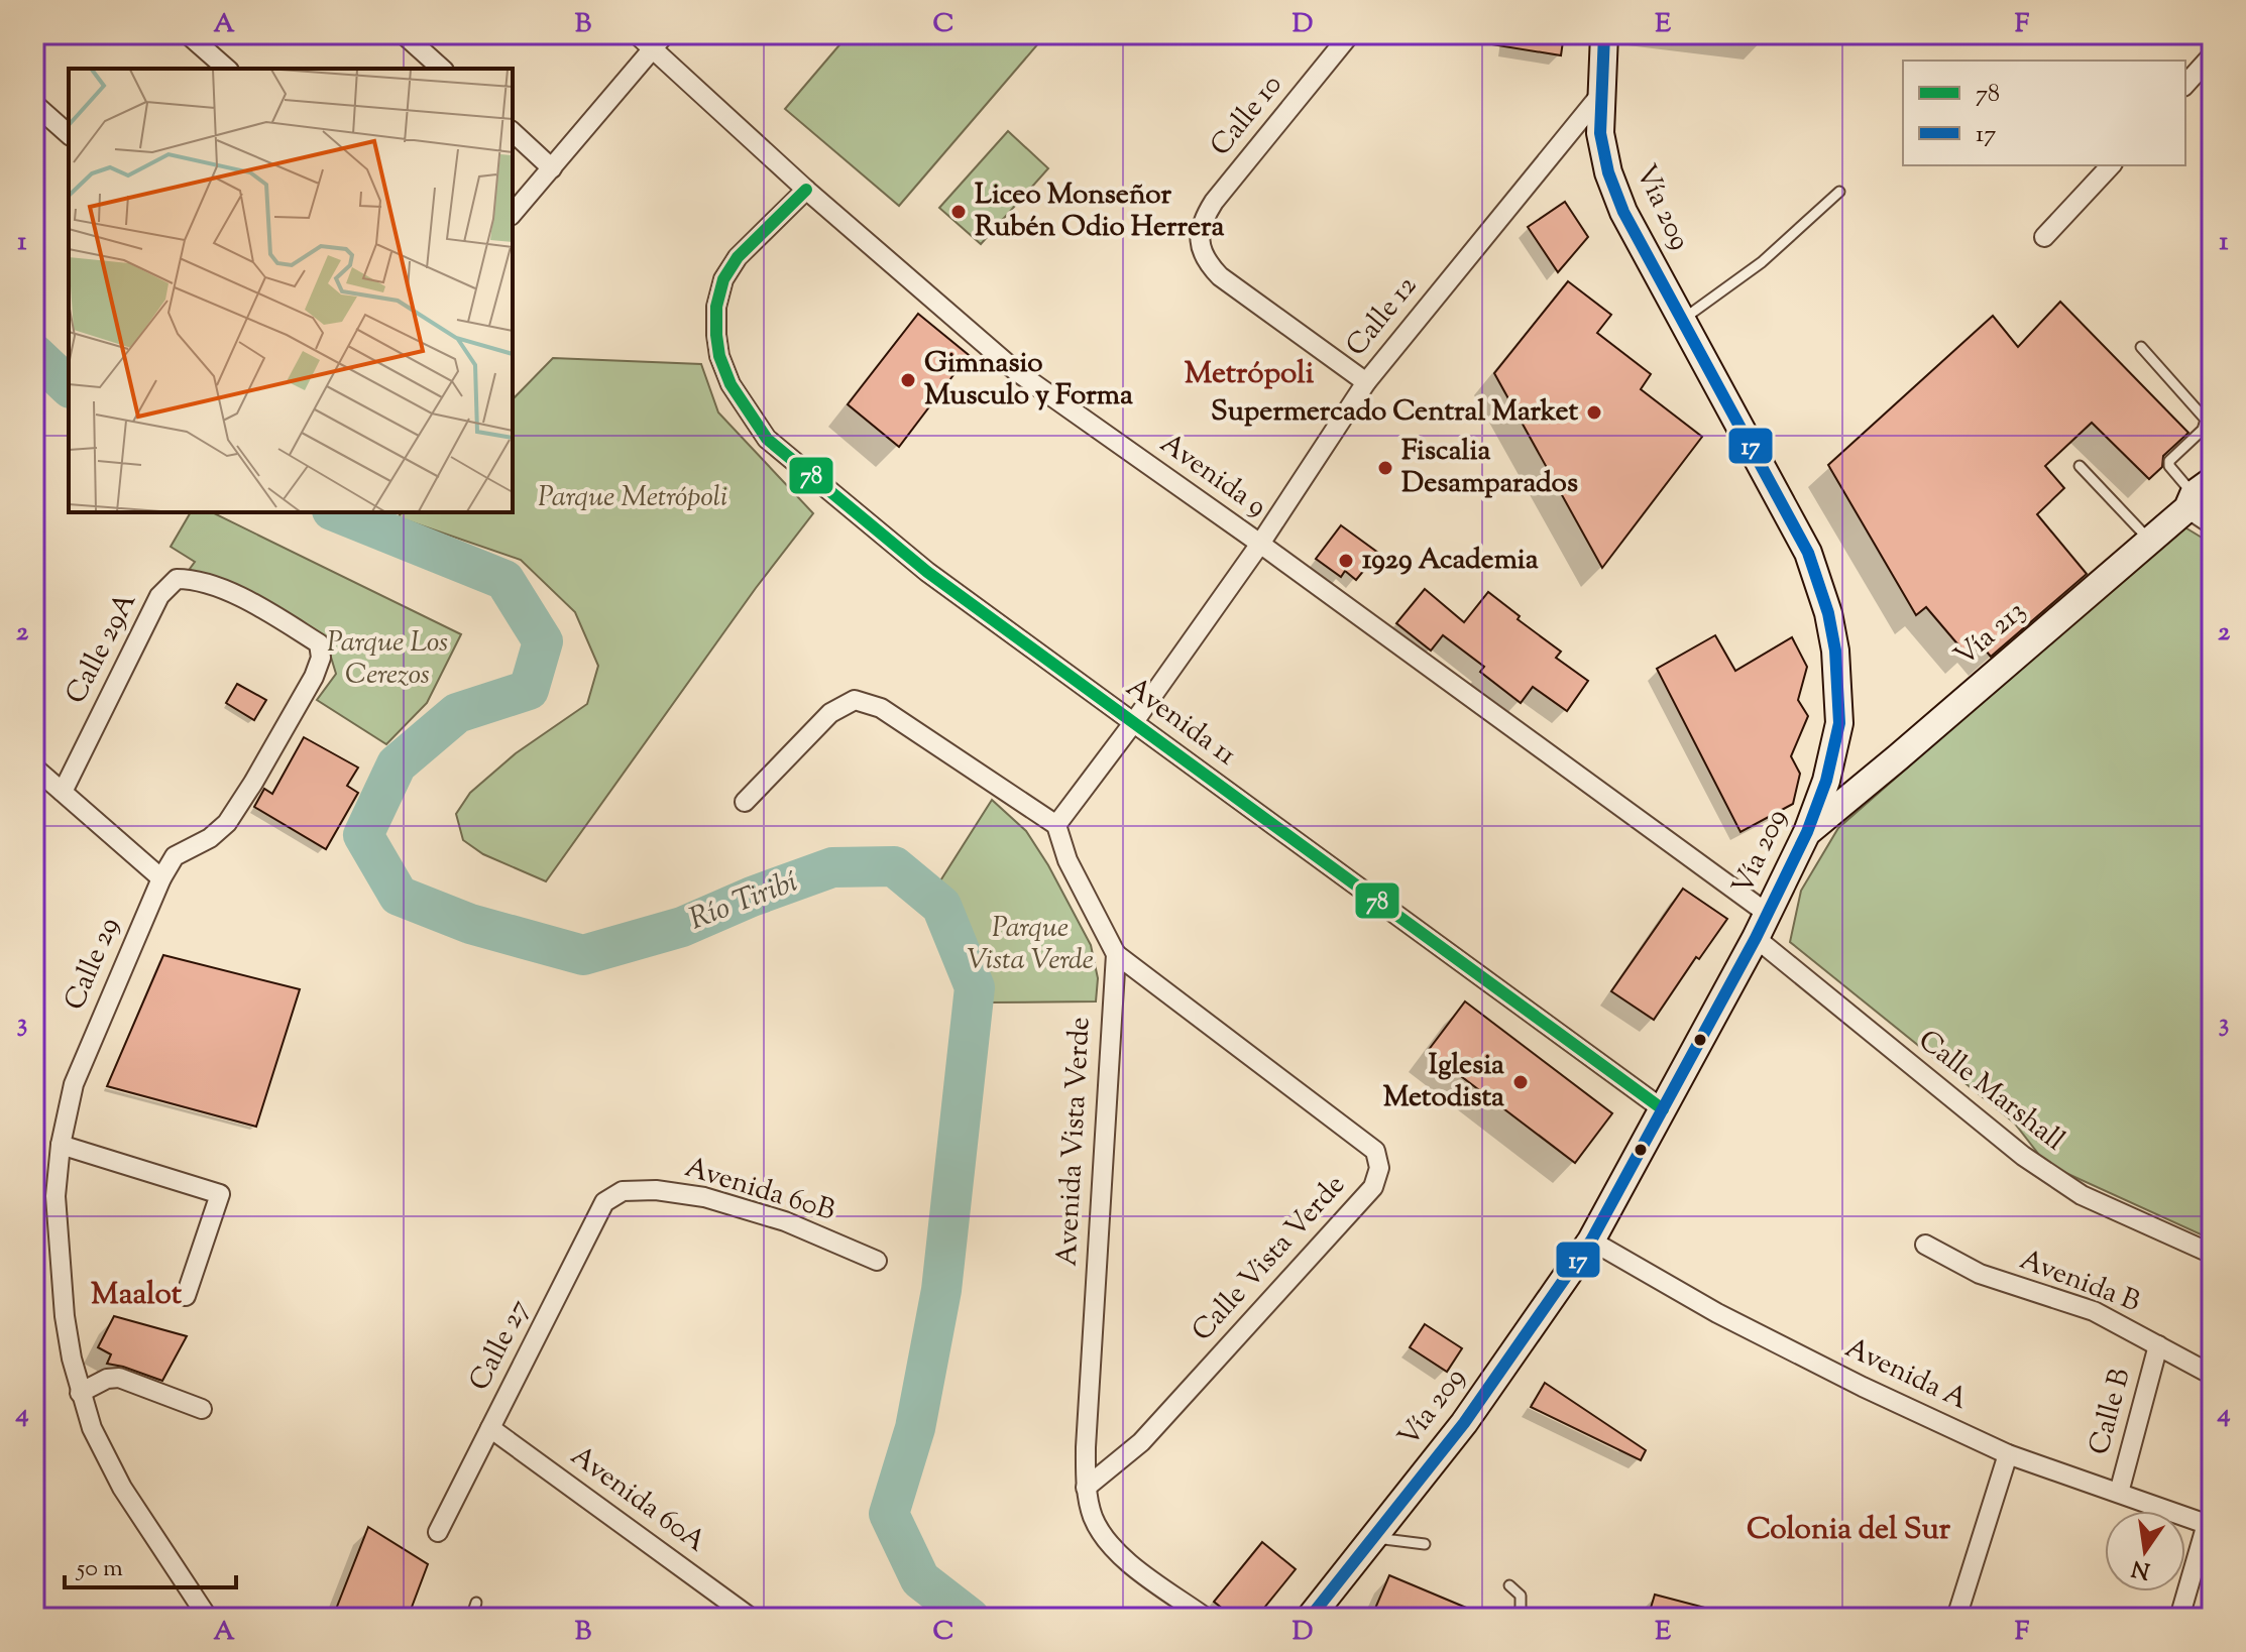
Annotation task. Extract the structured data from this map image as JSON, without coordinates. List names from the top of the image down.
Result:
{
  "streets": {
    "main road": ["Vía 209", "Vía 213"],
    "street": [
      "Calle 10",
      "Calle 12",
      "Avenida 9",
      "Calle 29A",
      "Avenida 11",
      "Calle 29",
      "Calle Marshall",
      "Avenida Vista Verde",
      "Avenida 60B",
      "Calle Vista Verde",
      "Avenida B",
      "Calle 27",
      "Avenida A",
      "Calle B",
      "Avenida 60A"
    ]
  },
  "crossings": [
    ["Calle 10", "Calle 12"],
    ["Vía 209", "Calle 12"],
    ["Vía 209", "Avenida 9"],
    ["Vía 209", "Vía 213"],
    ["Vía 209", "Avenida 11"],
    ["Vía 209", "Calle Marshall"],
    ["Vía 209", "Avenida A"],
    ["Calle 12", "Avenida 9"],
    ["Calle 12", "Avenida 11"],
    ["Avenida 9", "Avenida 11"],
    ["Calle 29A", "Calle 29"],
    ["Avenida Vista Verde", "Calle Vista Verde"],
    ["Avenida 60B", "Calle 27"],
    ["Avenida B", "Calle B"],
    ["Calle 27", "Avenida 60A"],
    ["Avenida A", "Calle B"]
  ],
  "districts": ["Metrópoli", "Maalot", "Colonia del Sur"],
  "water": ["Río Tiribí"],
  "parks": ["Parque Metrópoli", "Parque Los Cerezos", "Parque Vista Verde"],
  "places": [
    "Liceo Monseñor Rubén Odio Herrera",
    "Gimnasio Musculo y Forma",
    "Supermercado Central Market",
    "Fiscalia Desamparados",
    "1929 Academia",
    "Iglesia Metodista"
  ],
  "lines": ["transit line 17", "transit line 78"],
  "legend": ["78", "17"],
  "scale_bar": "50 m",
  "north": "bottom",
  "grid": {
    "columns": [
      "A",
      "B",
      "C",
      "D",
      "E",
      "F"
    ],
    "rows": [
      "1",
      "2",
      "3",
      "4"
    ]
  }
}
